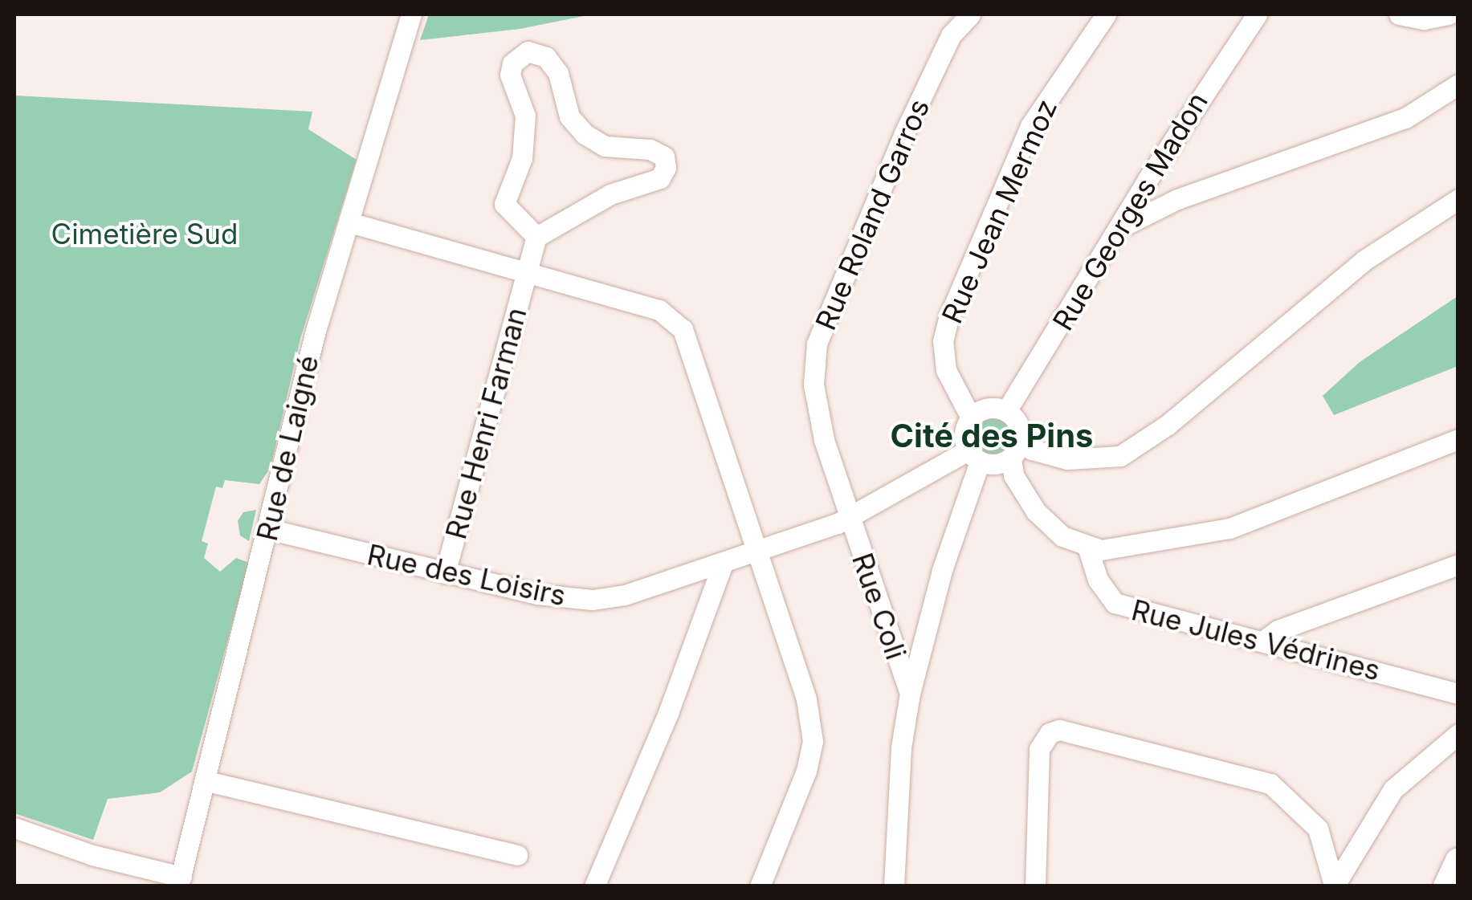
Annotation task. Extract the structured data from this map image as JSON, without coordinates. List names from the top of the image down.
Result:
{
  "streets": {
    "street": [
      "Rue Jean Mermoz",
      "Rue Georges Madon",
      "Rue Roland Garros",
      "Rue Henri Farman",
      "Rue de Laigné",
      "Rue des Loisirs",
      "Rue Coli",
      "Rue Jules Védrines"
    ]
  },
  "crossings": [
    ["Rue Jean Mermoz", "Rue Georges Madon"],
    ["Rue Jean Mermoz", "Rue des Loisirs"],
    ["Rue Georges Madon", "Rue des Loisirs"],
    ["Rue Roland Garros", "Rue des Loisirs"],
    ["Rue Roland Garros", "Rue Coli"],
    ["Rue Henri Farman", "Rue des Loisirs"],
    ["Rue de Laigné", "Rue des Loisirs"],
    ["Rue des Loisirs", "Rue Coli"]
  ],
  "districts": ["Cité des Pins"],
  "parks": ["Cimetière Sud"]
}
